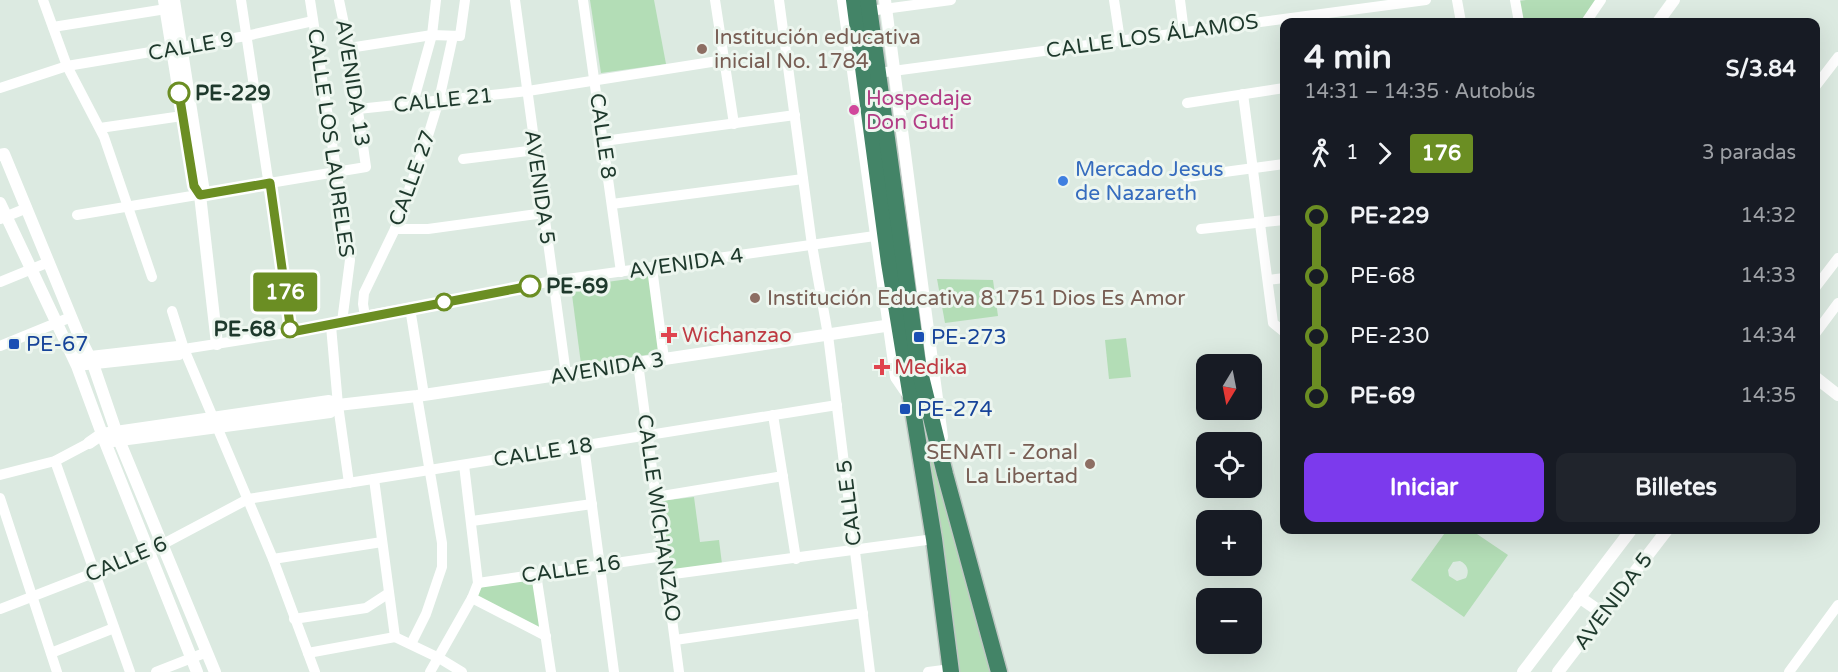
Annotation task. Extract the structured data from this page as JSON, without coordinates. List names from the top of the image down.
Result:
{
  "streets": {
    "street": [
      "CALLE LOS ÁLAMOS",
      "CALLE 9",
      "AVENIDA 13",
      "CALLE 21",
      "CALLE 8",
      "CALLE LOS LAURELES",
      "CALLE 27",
      "AVENIDA 5",
      "AVENIDA 4",
      "AVENIDA 3",
      "CALLE 18",
      "CALLE 5",
      "CALLE WICHANZAO",
      "CALLE 6",
      "CALLE 16"
    ]
  },
  "crossings": [
    ["CALLE 9", "CALLE LOS LAURELES"],
    ["AVENIDA 13", "CALLE 21"],
    ["AVENIDA 13", "CALLE LOS LAURELES"],
    ["CALLE 21", "CALLE 8"],
    ["CALLE 21", "CALLE 27"],
    ["CALLE 21", "AVENIDA 5"],
    ["CALLE 8", "AVENIDA 4"],
    ["CALLE LOS LAURELES", "AVENIDA 4"],
    ["CALLE LOS LAURELES", "AVENIDA 3"],
    ["CALLE LOS LAURELES", "CALLE 18"],
    ["CALLE 27", "AVENIDA 4"],
    ["AVENIDA 5", "AVENIDA 4"],
    ["AVENIDA 5", "AVENIDA 3"],
    ["AVENIDA 4", "CALLE 5"],
    ["AVENIDA 3", "CALLE 5"],
    ["AVENIDA 3", "CALLE WICHANZAO"],
    ["CALLE 18", "CALLE 5"],
    ["CALLE 18", "CALLE WICHANZAO"],
    ["CALLE 18", "CALLE 6"],
    ["CALLE WICHANZAO", "CALLE 16"]
  ],
  "places": {
    "other": [
      "Institución educativa inicial No. 1784",
      "PE-229",
      "Hospedaje Don Guti",
      "Mercado Jesus de Nazareth",
      "PE-69",
      "Institución Educativa 81751 Dios Es Amor",
      "PE-68",
      "SENATI - Zonal La Libertad"
    ],
    "health": ["Wichanzao", "Medika"],
    "transit": ["PE-273", "PE-67", "PE-274"]
  },
  "lines": ["bus line 176"],
  "north": "bottom",
  "page": {
    "on_map": "176",
    "heading": ["4 min", "14:31 – 14:35 · Autobús", "S/3.84"],
    "legs": ["1", "176", "3 paradas"],
    "list": [
      {
        "name": "PE-229",
        "value": "14:32"
      },
      {
        "name": "PE-68",
        "value": "14:33"
      },
      {
        "name": "PE-230",
        "value": "14:34"
      },
      {
        "name": "PE-69",
        "value": "14:35"
      }
    ],
    "map_buttons": ["+", "−"],
    "buttons": ["Iniciar", "Billetes"]
  }
}
